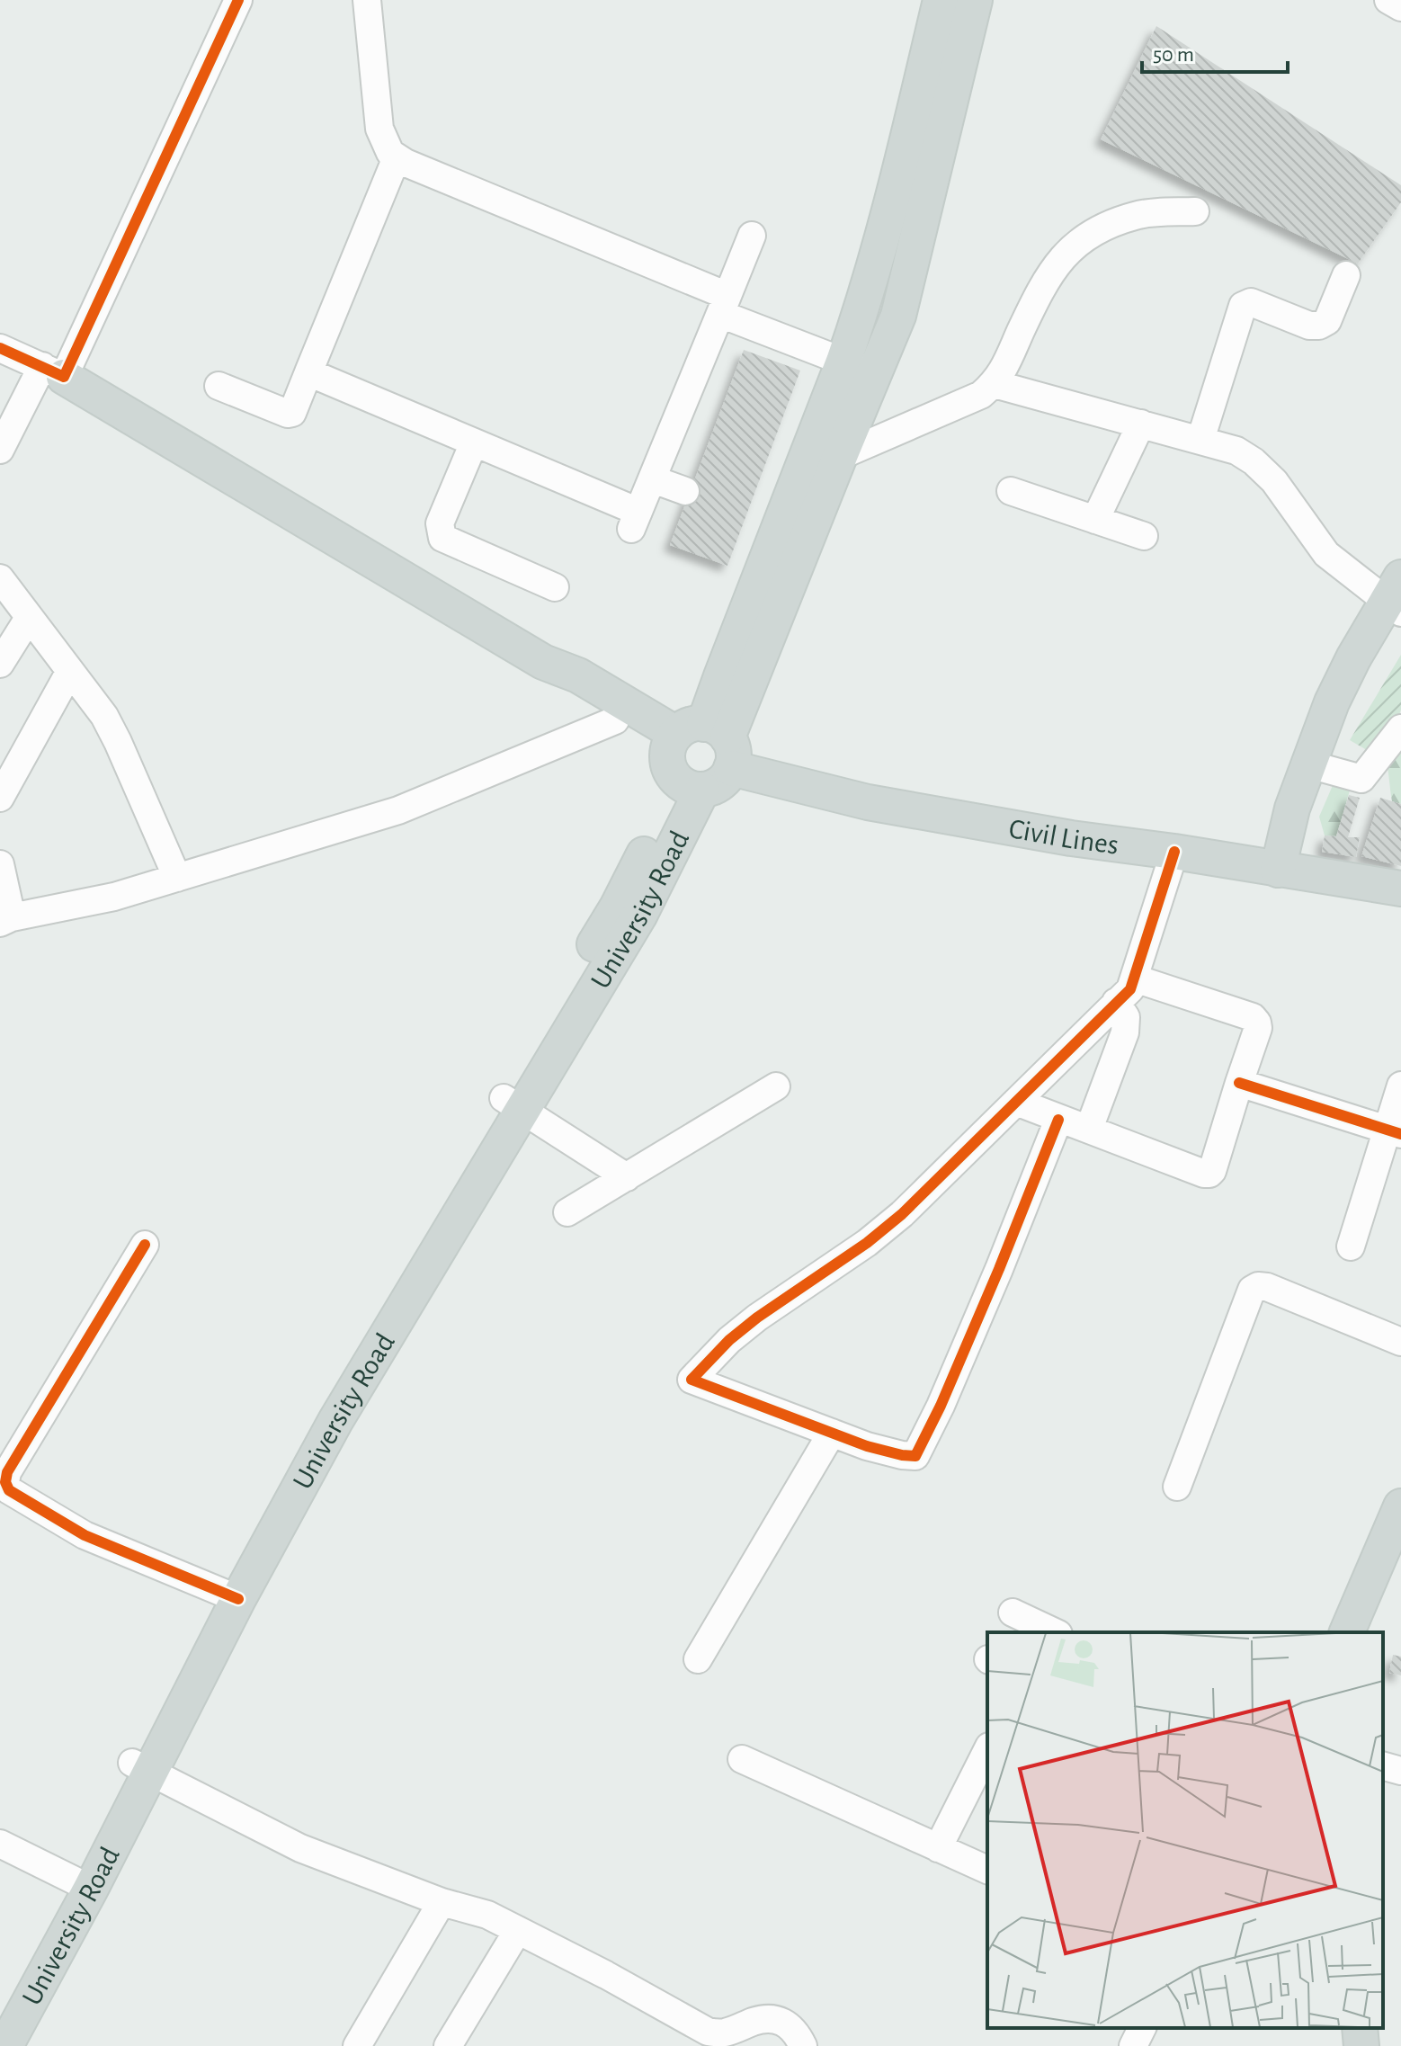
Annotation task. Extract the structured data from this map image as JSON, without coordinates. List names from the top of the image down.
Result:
{
  "streets": {
    "main road": ["Civil Lines", "University Road"]
  },
  "crossings": [
    ["Civil Lines", "University Road"]
  ],
  "scale_bar": "50 m"
}
